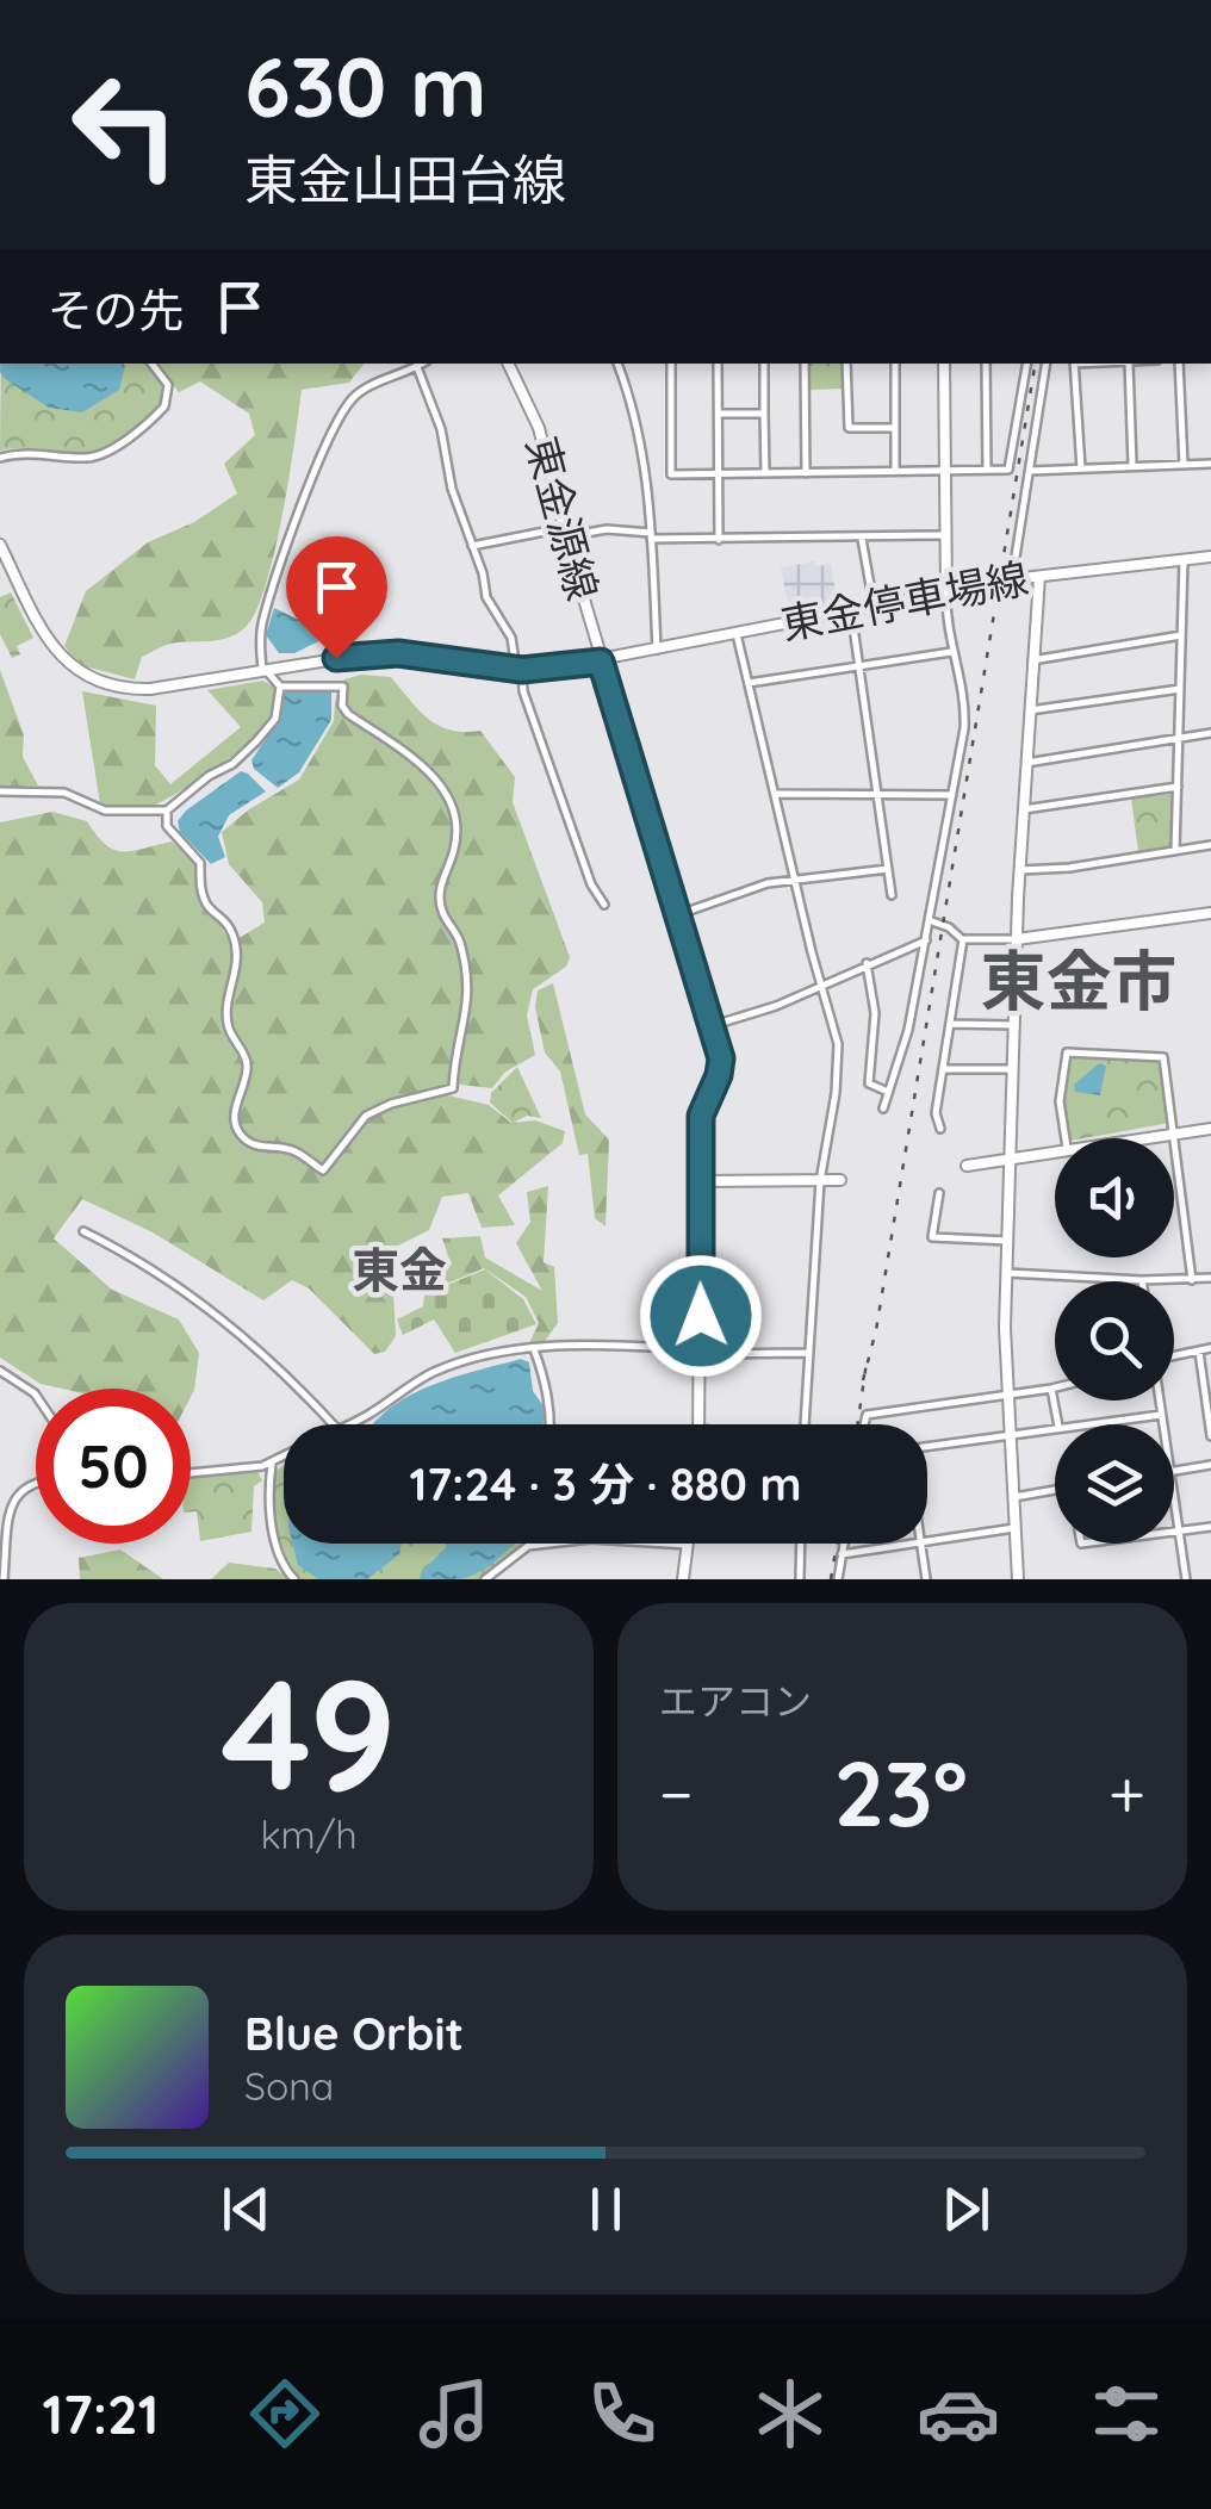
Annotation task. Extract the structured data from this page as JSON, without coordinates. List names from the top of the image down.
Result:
{
  "streets": {
    "main road": ["東金源線", "東金停車場線"]
  },
  "crossings": [
    ["東金源線", "東金停車場線"]
  ],
  "districts": ["東金市", "東金"],
  "page": {
    "turn": ["630 m", "東金山田台線"],
    "then": "その先",
    "limit": "50",
    "trip": "17:24 · 3 分 · 880 m",
    "tile": [
      ["49", "km/h"],
      "エアコン"
    ],
    "heat": ["−", "23°", "+"],
    "song": ["Blue Orbit", "Sona"],
    "tabs": "17:21"
  }
}
